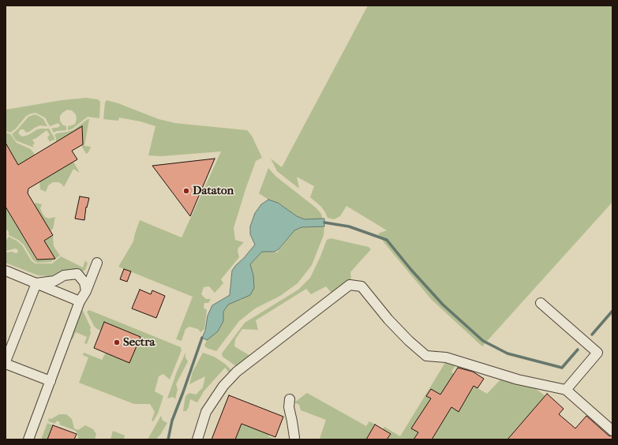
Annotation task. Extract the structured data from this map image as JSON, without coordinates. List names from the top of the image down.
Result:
{
  "places": ["Dataton", "Sectra"]
}
